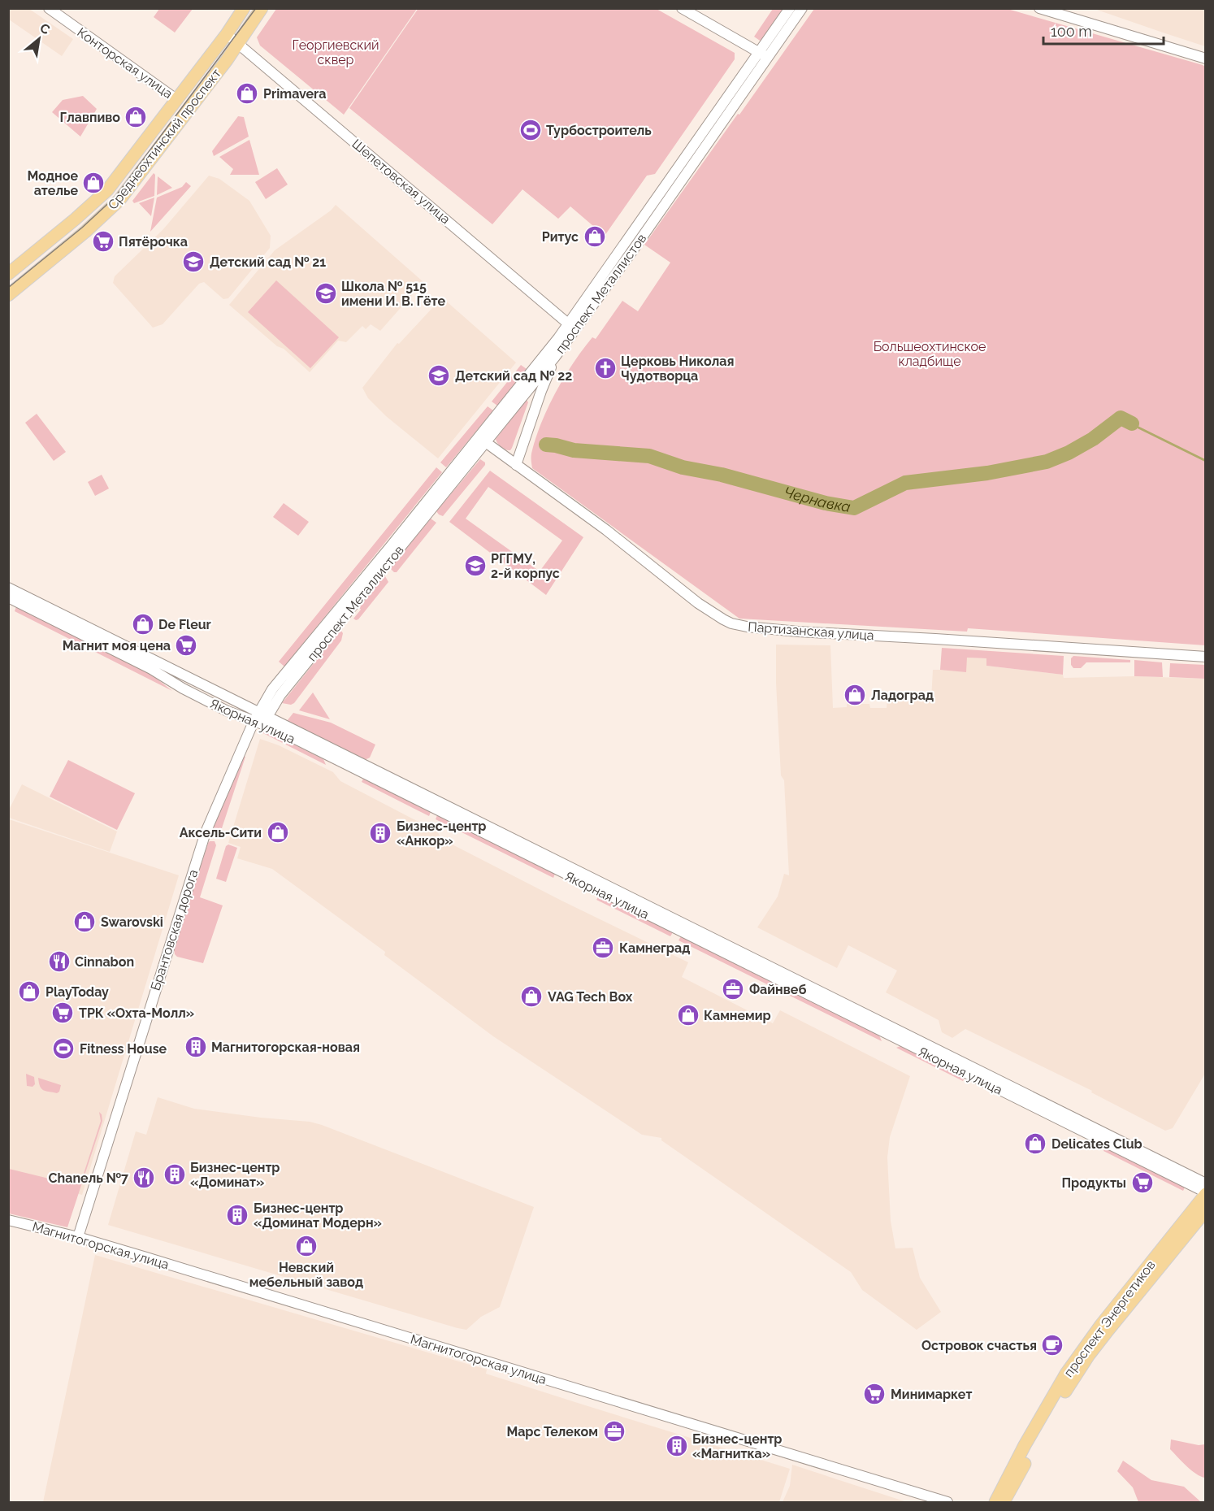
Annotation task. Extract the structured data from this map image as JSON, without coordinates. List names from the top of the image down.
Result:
{
  "streets": {
    "main road": ["Среднеохтинский проспект", "проспект Энергетиков"],
    "street": [
      "Конторская улица",
      "Шепетовская улица",
      "проспект Металлистов",
      "Партизанская улица",
      "Якорная улица",
      "Брантовская дорога",
      "Магнитогорская улица"
    ]
  },
  "crossings": [
    ["Конторская улица", "Среднеохтинский проспект"],
    ["Среднеохтинский проспект", "Шепетовская улица"],
    ["Шепетовская улица", "проспект Металлистов"],
    ["проспект Металлистов", "Партизанская улица"],
    ["проспект Металлистов", "Якорная улица"],
    ["Якорная улица", "Брантовская дорога"],
    ["Якорная улица", "проспект Энергетиков"],
    ["Брантовская дорога", "Магнитогорская улица"]
  ],
  "water": ["Чернавка"],
  "parks": ["Георгиевский сквер", "Большеохтинское кладбище"],
  "places": {
    "shop": [
      "Primavera",
      "Главпиво",
      "Модное ателье",
      "Ритус",
      "De Fleur",
      "Ладоград",
      "Аксель-Сити",
      "Swarovski",
      "PlayToday",
      "VAG Tech Box",
      "Камнемир",
      "Delicates Club",
      "Невский мебельный завод"
    ],
    "sports": ["Турбостроитель", "Fitness House"],
    "supermarket": [
      "Пятёрочка",
      "Магнит моя цена",
      "ТРК «Охта-Молл»",
      "Продукты",
      "Минимаркет"
    ],
    "school or university": [
      "Детский сад № 21",
      "Школа № 515 имени И. В. Гёте",
      "Детский сад № 22",
      "РГГМУ, 2-й корпус"
    ],
    "church": ["Церковь Николая Чудотворца"],
    "building": [
      "Бизнес-центр «Анкор»",
      "Магнитогорская-новая",
      "Бизнес-центр «Доминат»",
      "Бизнес-центр «Доминат Модерн»",
      "Бизнес-центр «Магнитка»"
    ],
    "office": ["Камнеград", "Файнвеб", "Марс Телеком"],
    "restaurant": ["Cinnabon", "Chaneль №7"],
    "cafe": ["Островок счастья"]
  },
  "scale_bar": "100 m",
  "north": "top right"
}
